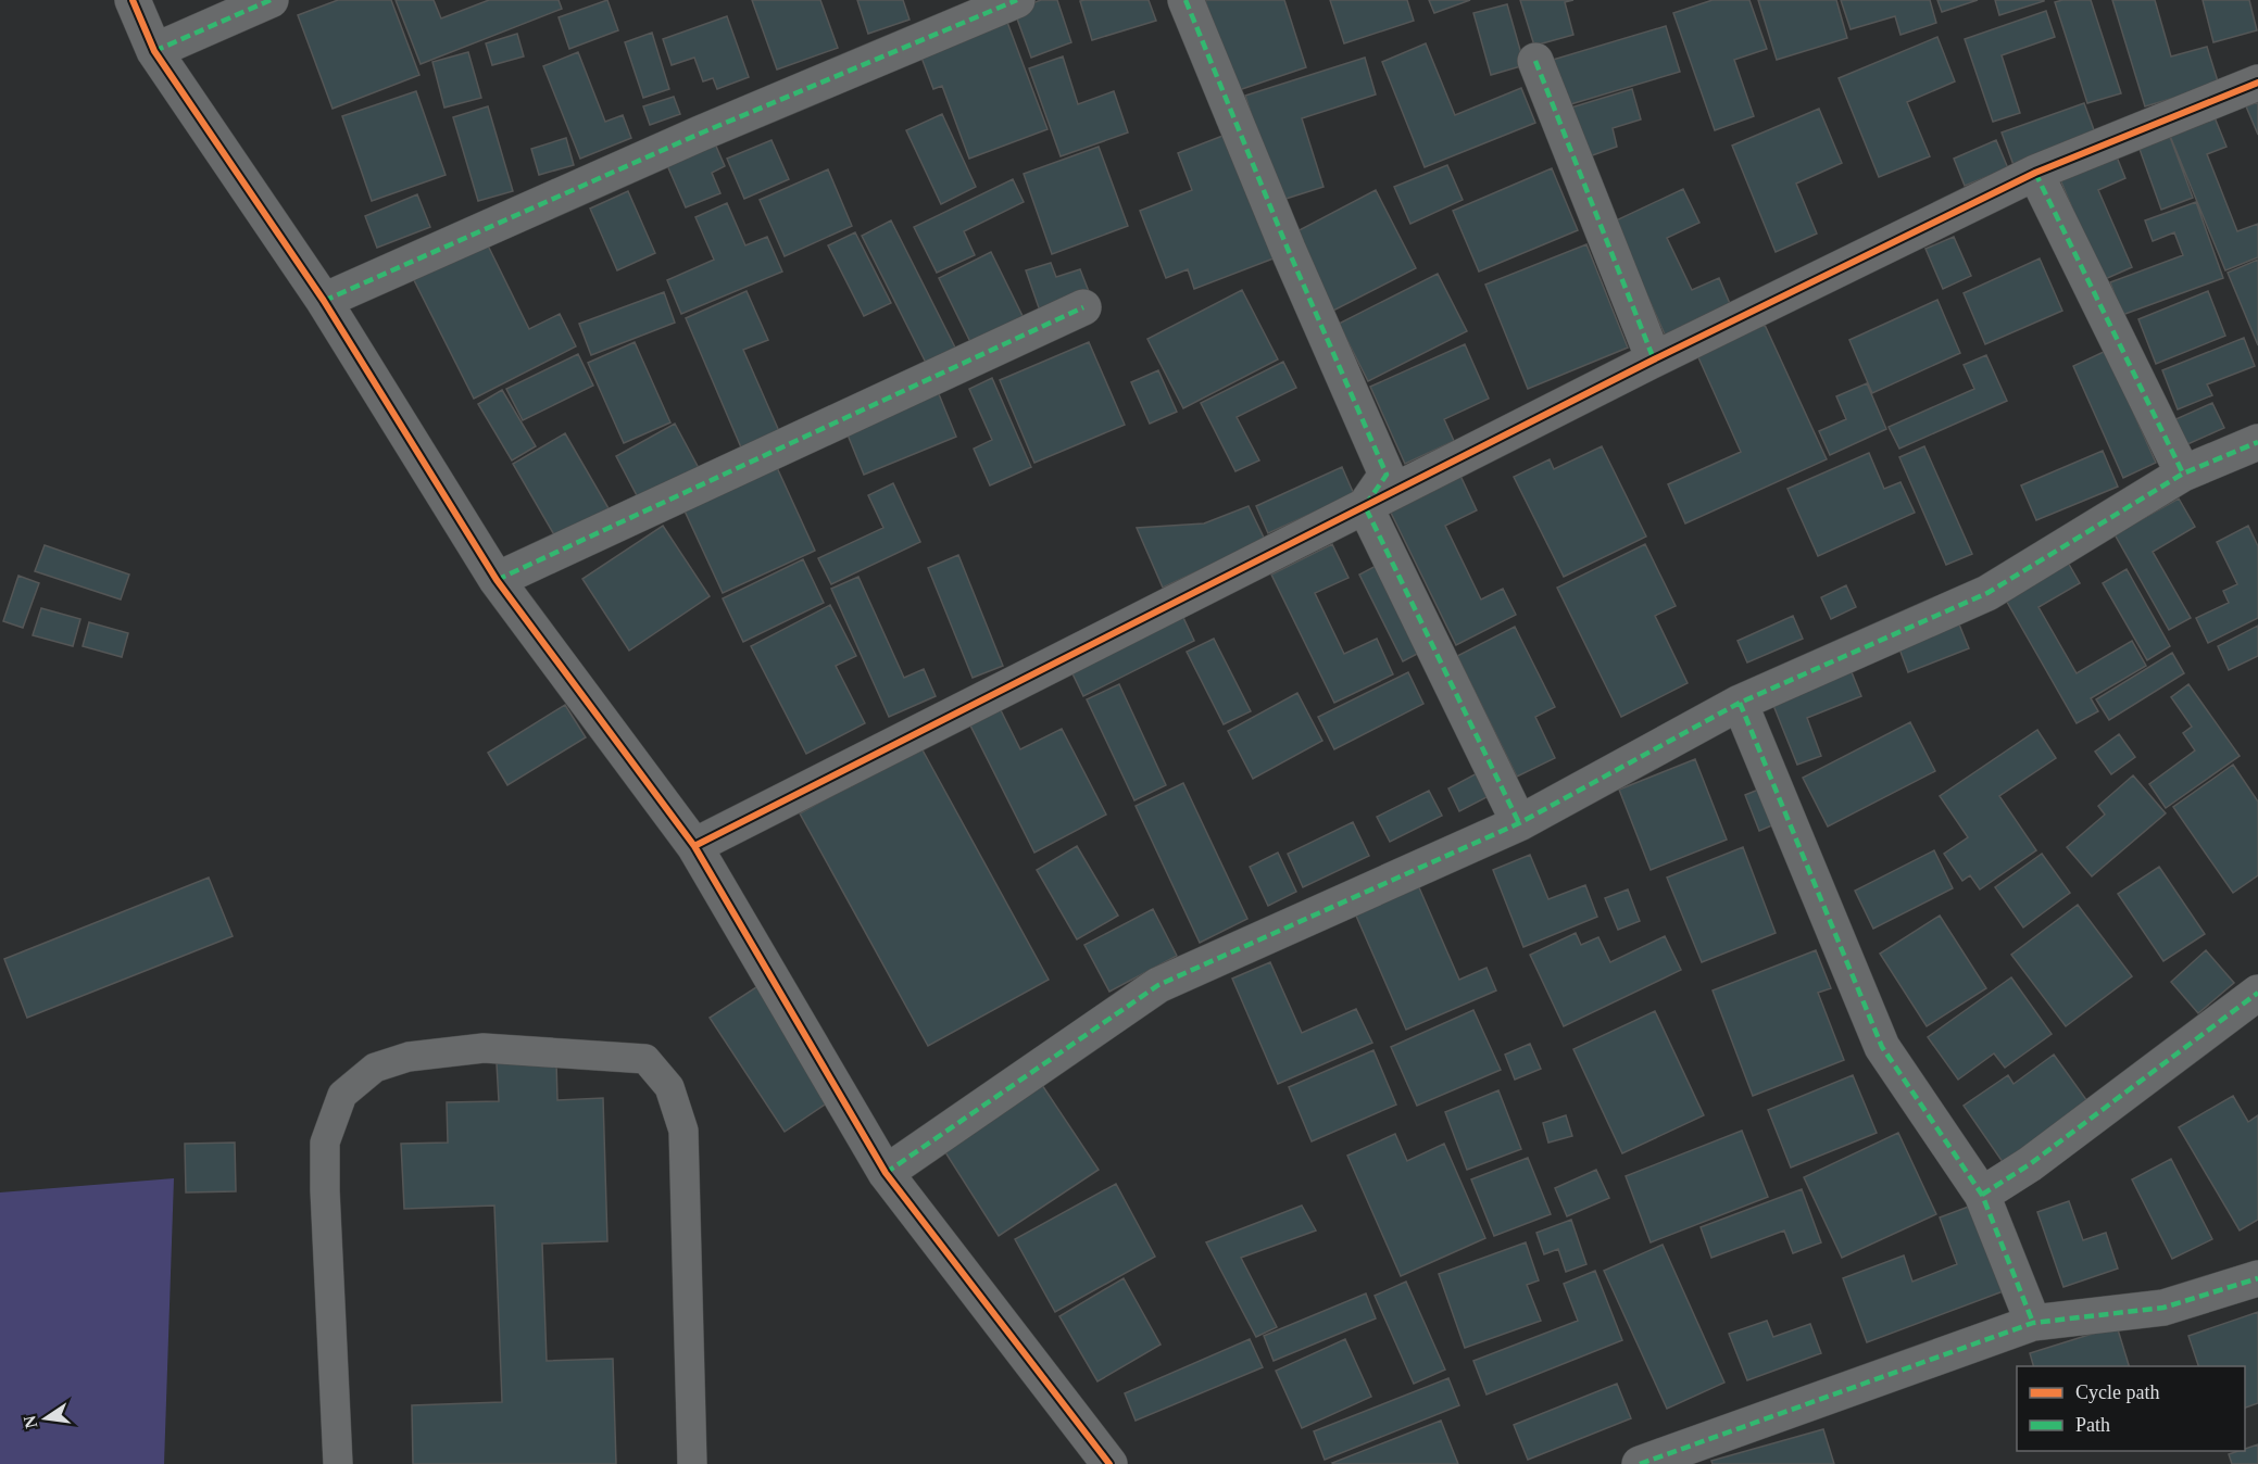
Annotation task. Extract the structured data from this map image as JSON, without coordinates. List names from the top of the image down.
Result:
{
  "legend": ["Cycle path", "Path"],
  "north": "left"
}
